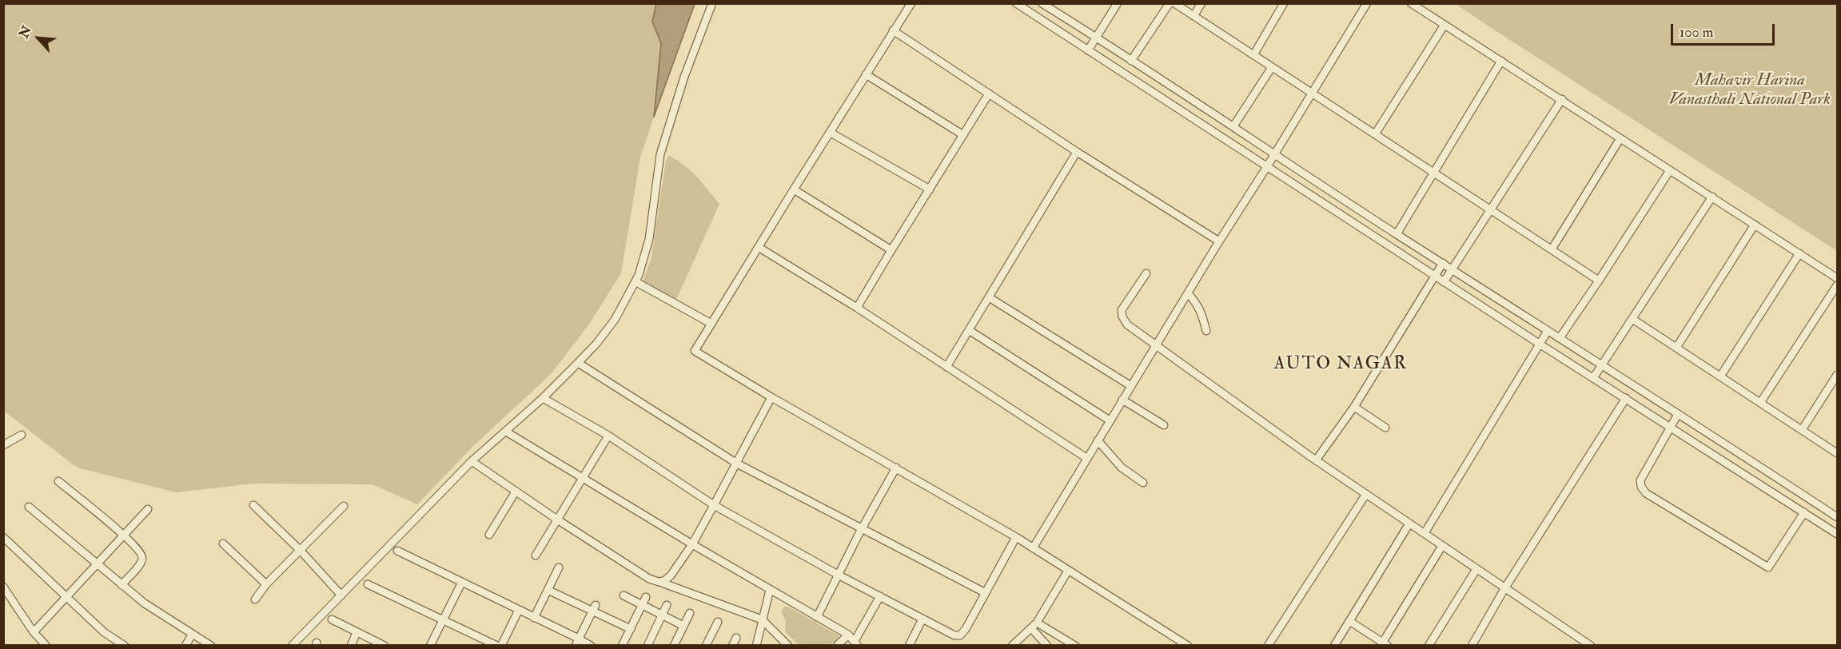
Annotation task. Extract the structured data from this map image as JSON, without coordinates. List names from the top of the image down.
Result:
{
  "districts": ["AUTO NAGAR"],
  "parks": ["Mahavir Harina Vanasthali National Park"],
  "scale_bar": "100 m",
  "north": "top left"
}
